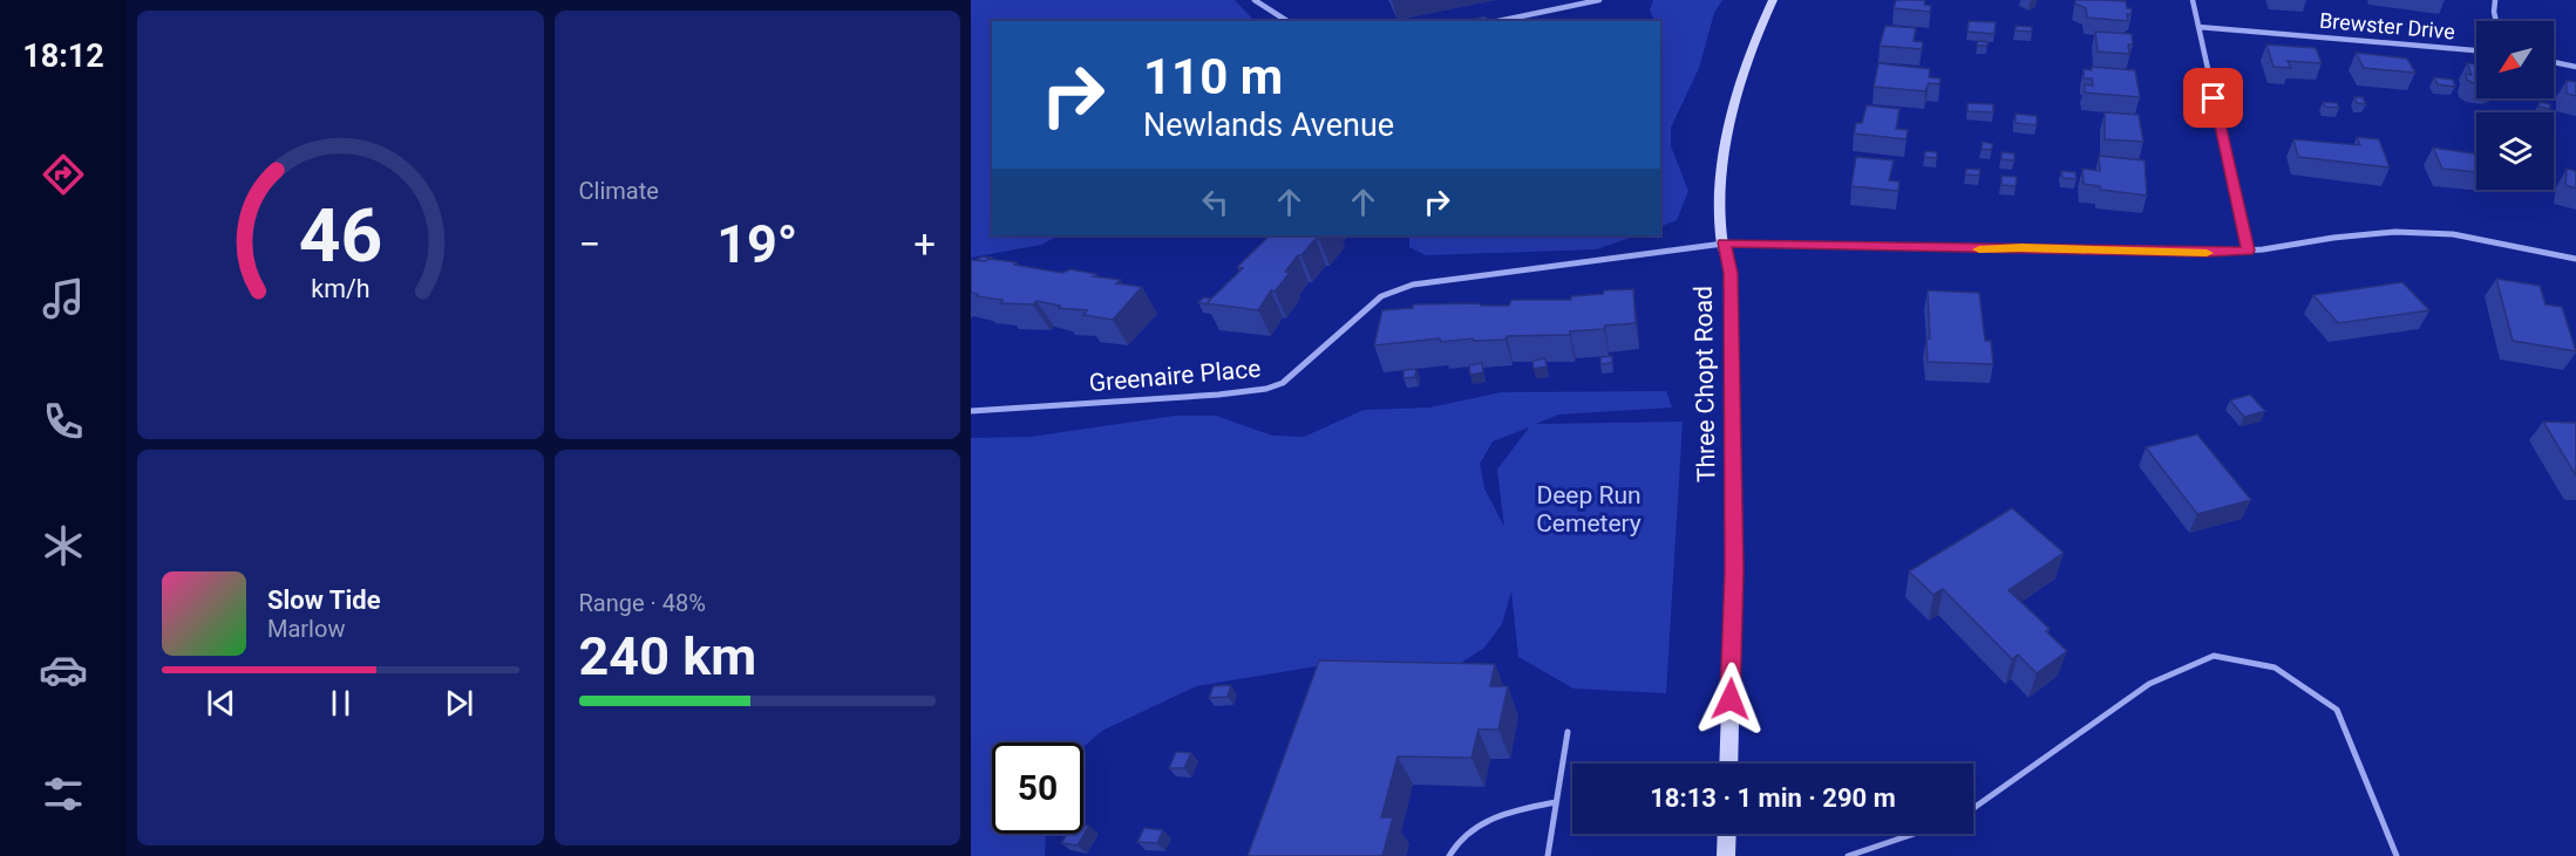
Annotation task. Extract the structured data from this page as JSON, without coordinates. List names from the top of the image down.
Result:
{
  "streets": {
    "main road": ["Three Chopt Road"],
    "street": ["Brewster Drive", "Greenaire Place"]
  },
  "crossings": [
    ["Greenaire Place", "Three Chopt Road"]
  ],
  "parks": ["Deep Run Cemetery"],
  "north": "bottom left",
  "page": {
    "tabs": "18:12",
    "tile": [
      "Climate",
      ["Range · 48%", "240 km"]
    ],
    "turn": ["110 m", "Newlands Avenue"],
    "heat": ["−", "19°", "+"],
    "song": ["Slow Tide", "Marlow"],
    "limit": "50",
    "trip": "18:13 · 1 min · 290 m",
    "gauge": ["46", "km/h"]
  }
}
